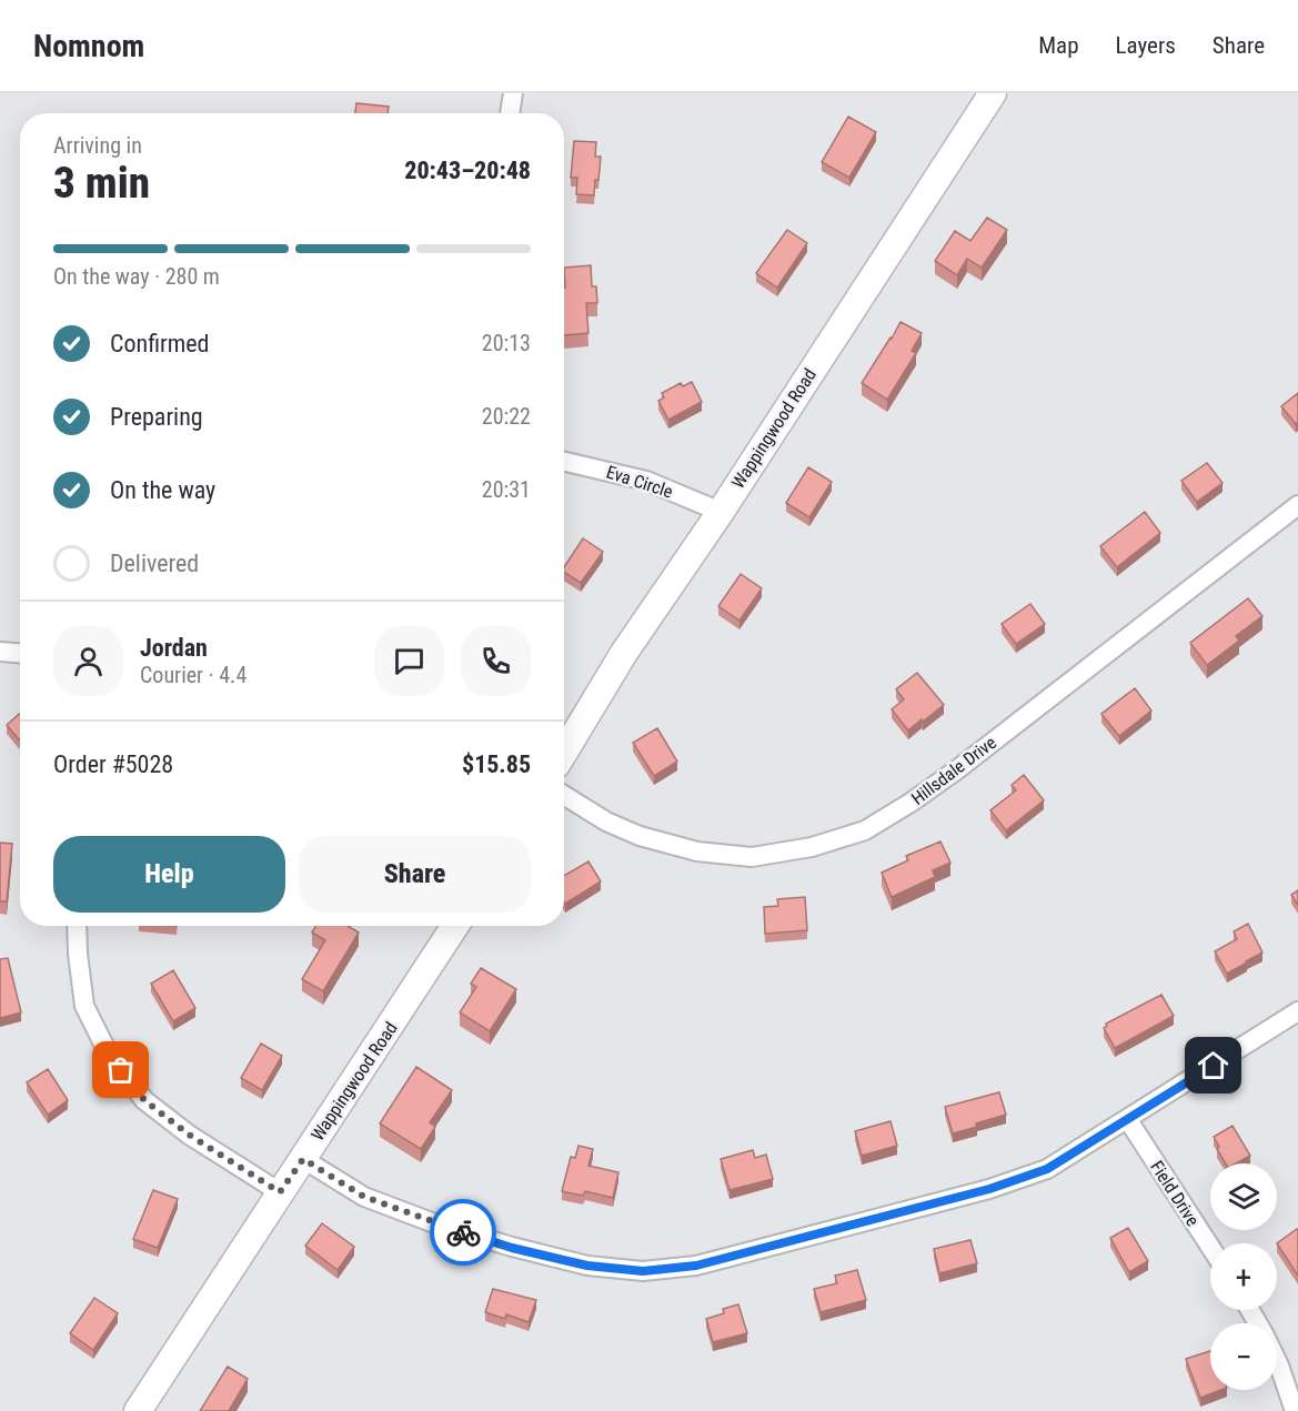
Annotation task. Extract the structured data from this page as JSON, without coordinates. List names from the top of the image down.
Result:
{
  "streets": {
    "main road": ["Wappingwood Road"],
    "street": ["Eva Circle", "Hillsdale Drive", "Field Drive"]
  },
  "crossings": [
    ["Wappingwood Road", "Eva Circle"]
  ],
  "page": {
    "header": "Nomnom",
    "nav": ["Map", "Layers", "Share"],
    "heading": ["3 min", "Arriving in", "20:43–20:48"],
    "panel": [
      "Jordan",
      "Courier · 4.4",
      "Order #5028",
      "$15.85"
    ],
    "bar": "On the way · 280 m",
    "list": [
      ["Confirmed", "20:13"],
      ["Preparing", "20:22"],
      ["On the way", "20:31"],
      "Delivered"
    ],
    "buttons": ["Help", "Share"],
    "map_buttons": ["+", "−"]
  }
}
